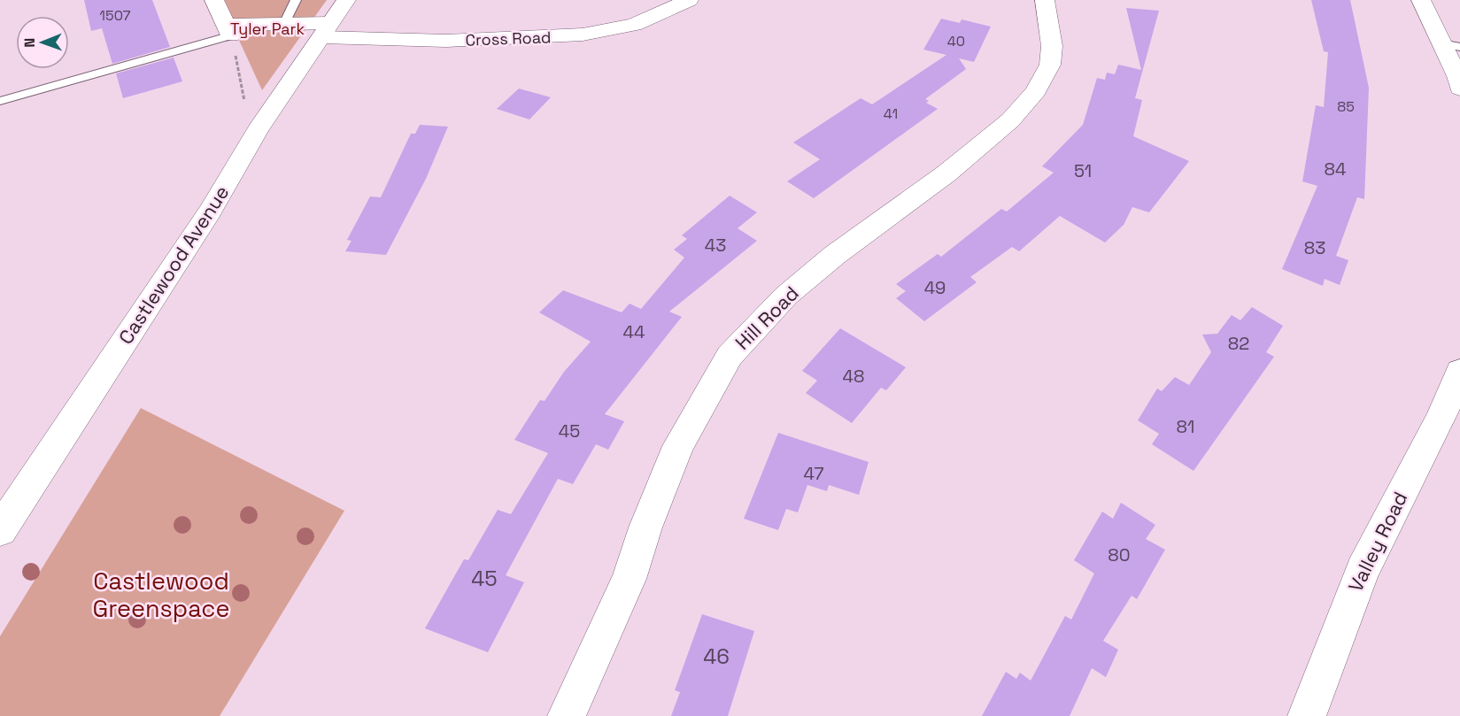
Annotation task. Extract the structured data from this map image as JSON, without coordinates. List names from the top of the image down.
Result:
{
  "streets": {
    "street": [
      "Cross Road",
      "Castlewood Avenue",
      "Hill Road",
      "Valley Road"
    ]
  },
  "crossings": [
    ["Cross Road", "Castlewood Avenue"]
  ],
  "parks": ["Tyler Park", "Castlewood Greenspace"],
  "house_numbers": [
    "1507",
    "40",
    "85",
    "41",
    "84",
    "51",
    "43",
    "83",
    "49",
    "44",
    "82",
    "48",
    "81",
    "45",
    "47",
    "80",
    "45",
    "46"
  ],
  "north": "left"
}
